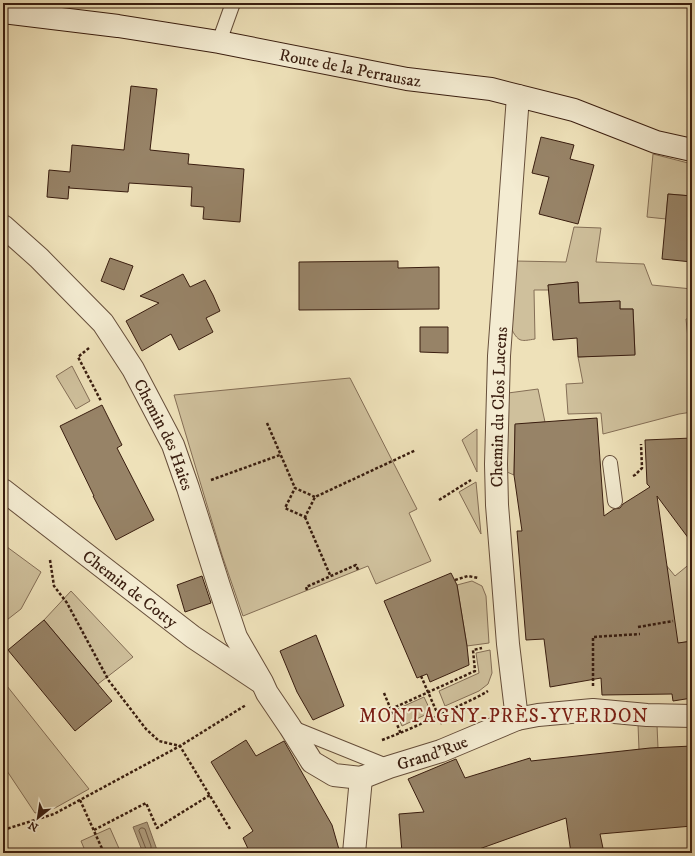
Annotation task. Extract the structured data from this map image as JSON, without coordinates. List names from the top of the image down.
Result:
{
  "streets": {
    "street": [
      "Route de la Perrausaz",
      "Chemin du Clos Lucens",
      "Chemin des Haies",
      "Chemin de Cotty",
      "Grand'Rue"
    ]
  },
  "crossings": [
    ["Route de la Perrausaz", "Chemin du Clos Lucens"],
    ["Chemin du Clos Lucens", "Grand'Rue"],
    ["Chemin des Haies", "Chemin de Cotty"],
    ["Chemin des Haies", "Grand'Rue"]
  ],
  "districts": ["MONTAGNY-PRÈS-YVERDON"],
  "north": "bottom left"
}
